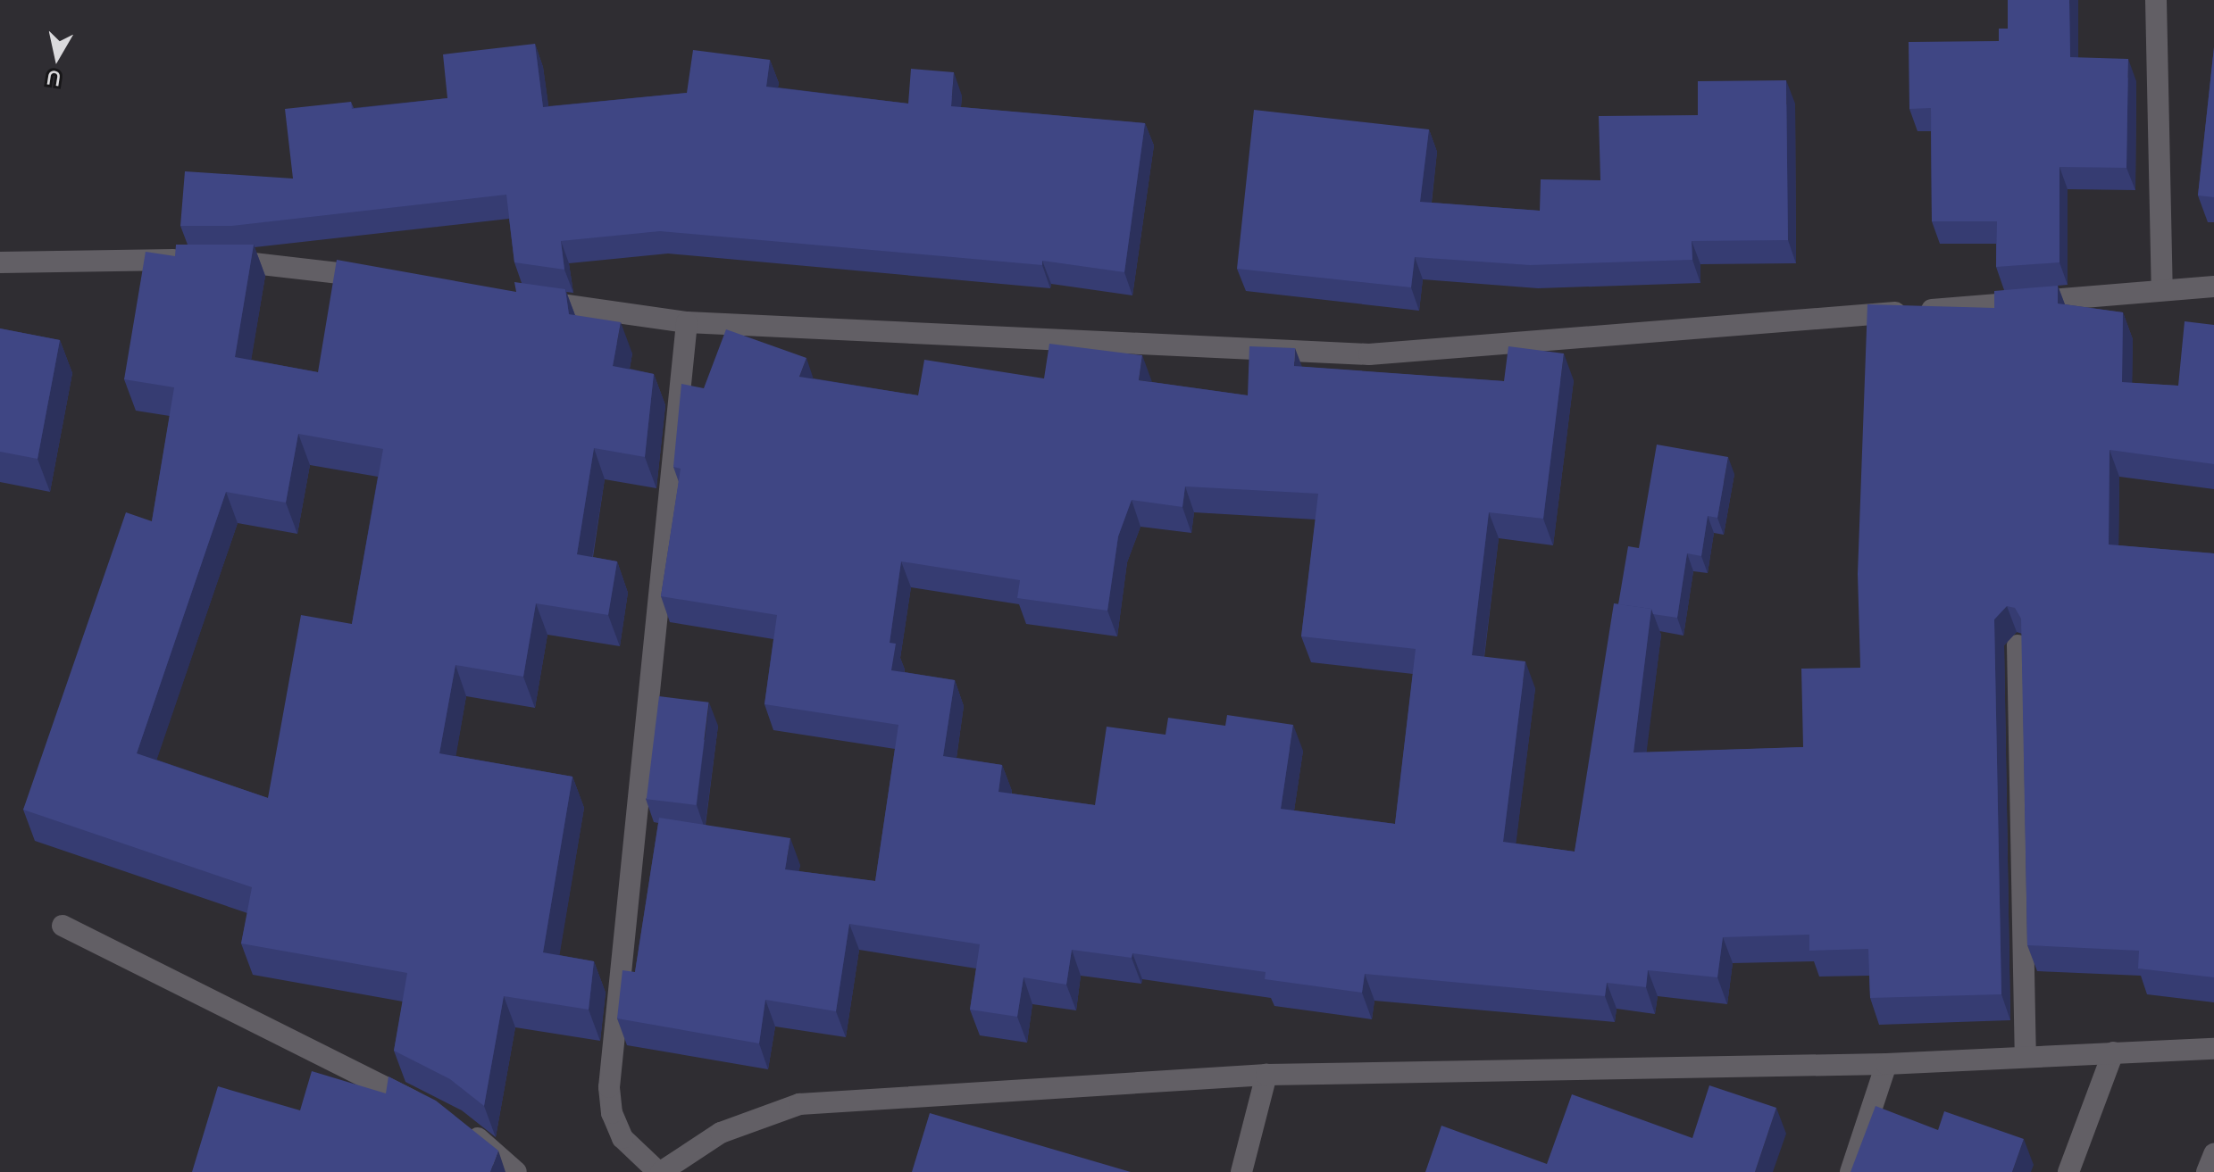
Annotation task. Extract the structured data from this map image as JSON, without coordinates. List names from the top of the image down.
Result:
{
  "north": "bottom"
}
